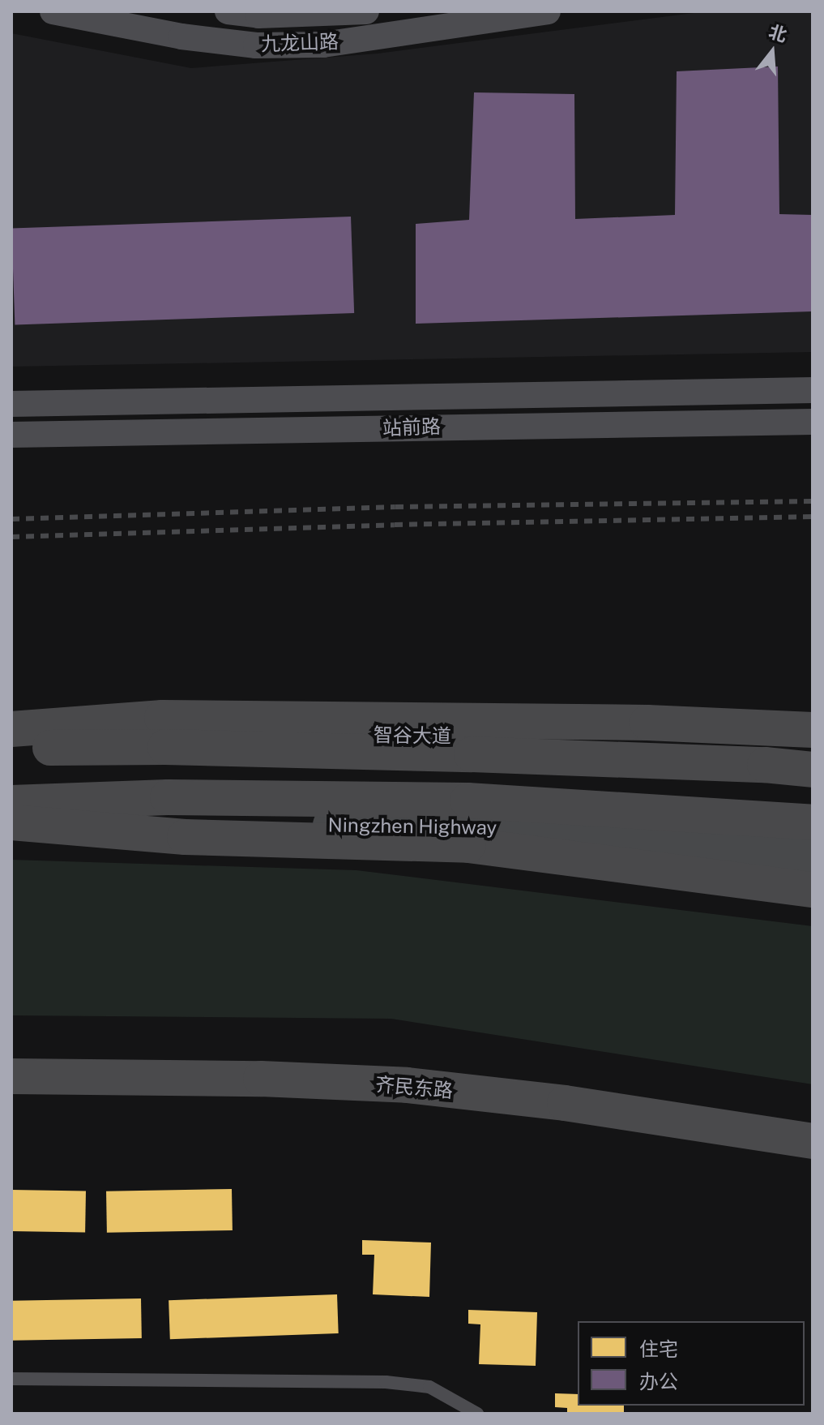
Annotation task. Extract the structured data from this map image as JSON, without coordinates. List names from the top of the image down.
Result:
{
  "streets": {
    "highway": ["智谷大道"],
    "main road": ["Ningzhen Highway"],
    "street": ["九龙山路", "站前路", "齐民东路"]
  },
  "legend": ["住宅", "办公"],
  "north": "top"
}
